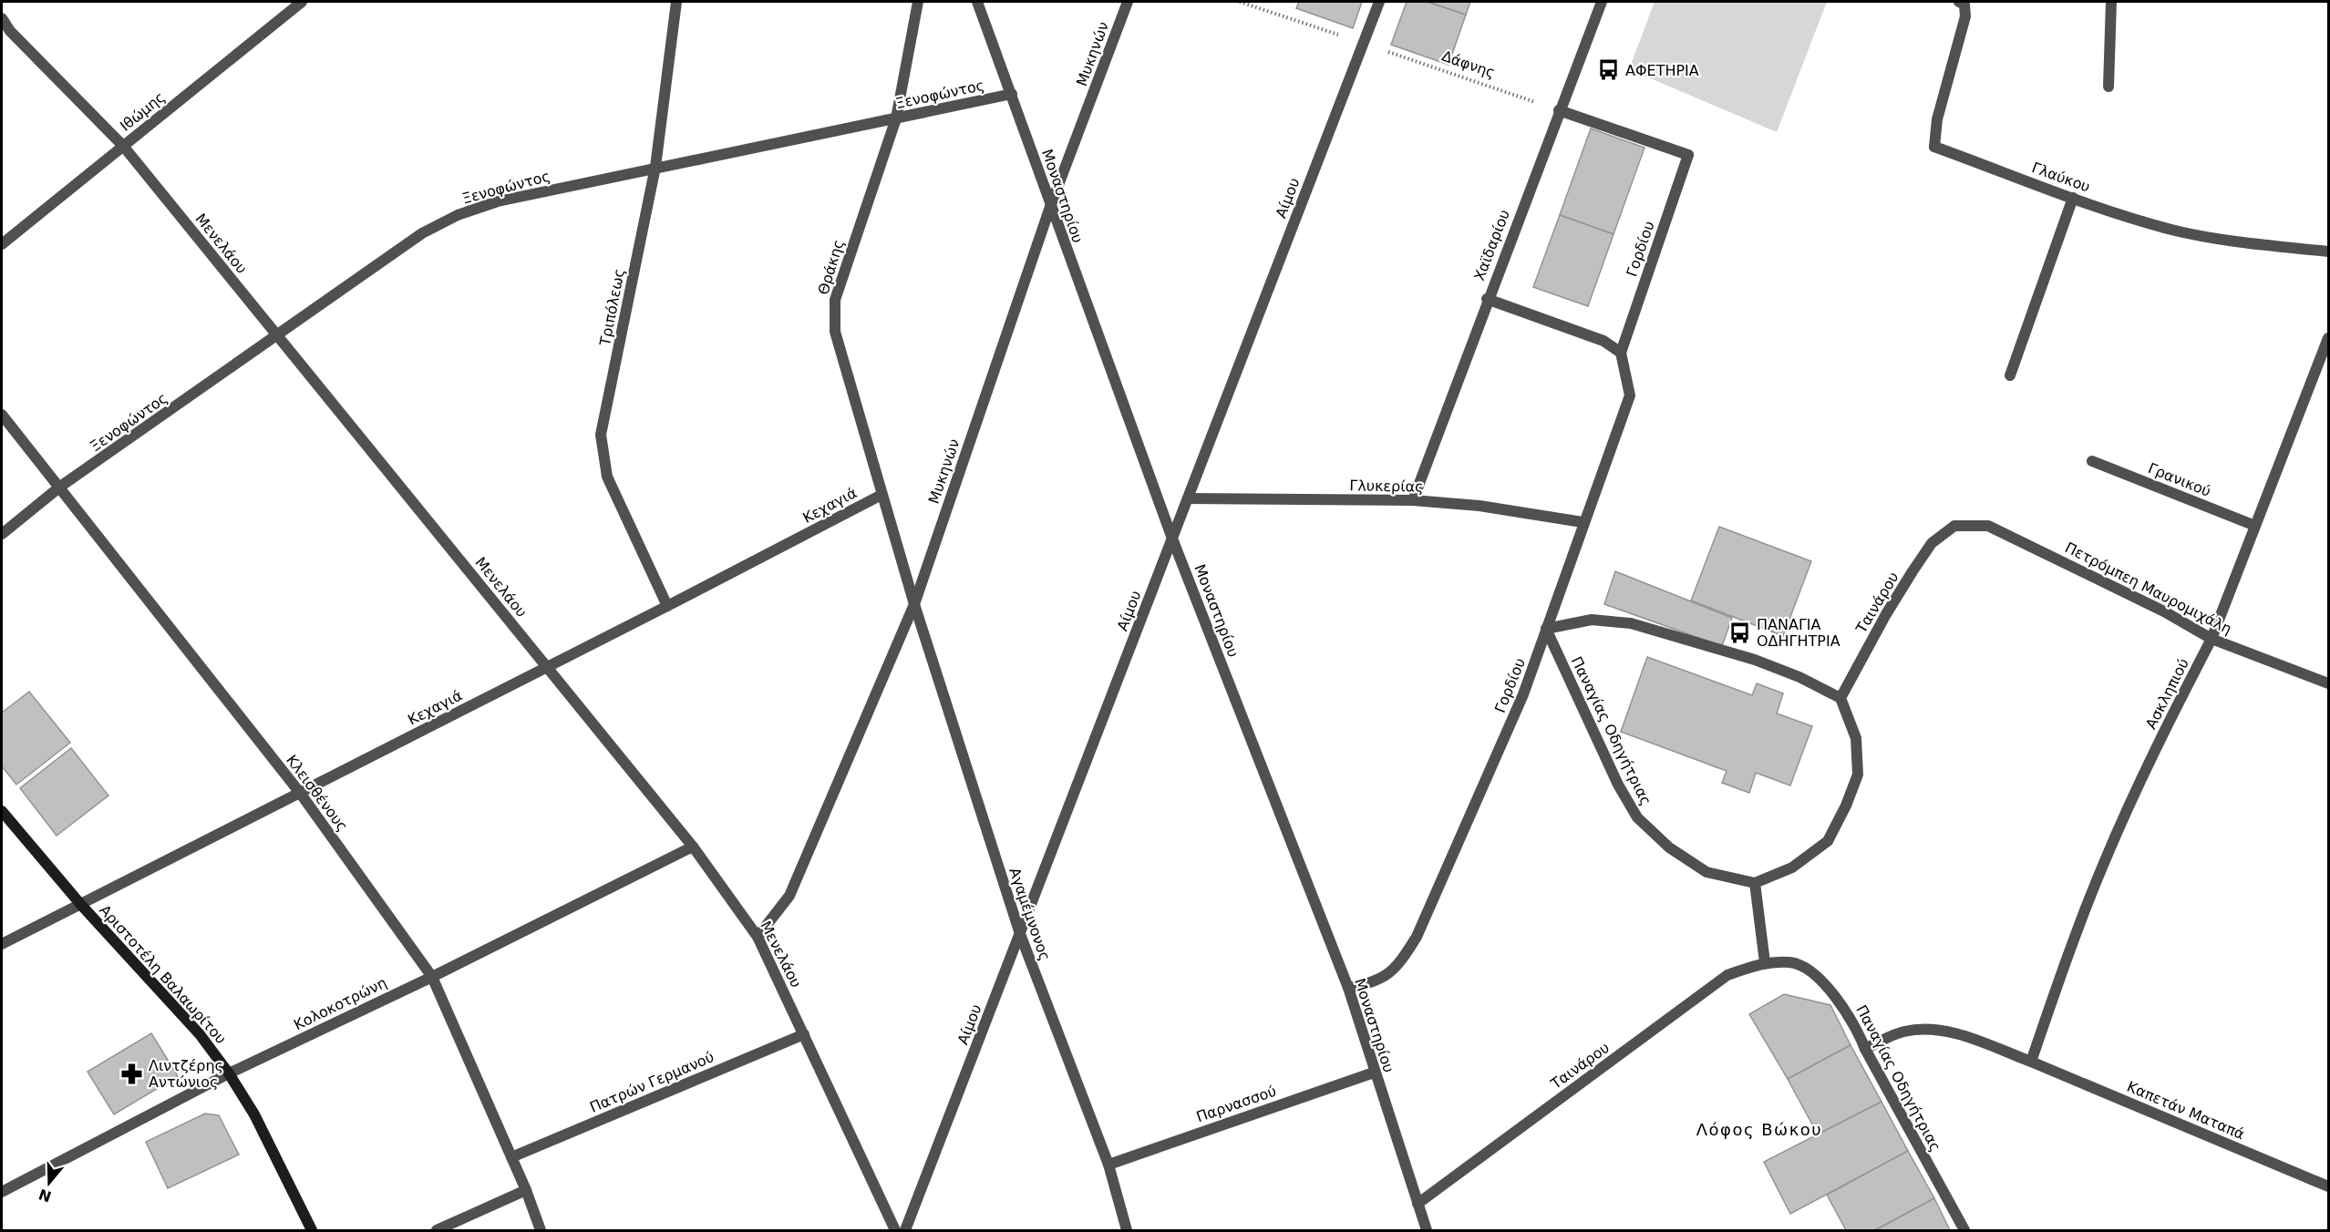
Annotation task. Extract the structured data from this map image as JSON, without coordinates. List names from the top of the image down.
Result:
{
  "streets": {
    "street": [
      "Μυκηνών",
      "Ξενοφώντος",
      "Ιθώμης",
      "Γλαύκου",
      "Μοναστηρίου",
      "Αίμου",
      "Μενελάου",
      "Χαϊδαρίου",
      "Γορδίου",
      "Θράκης",
      "Τριπόλεως",
      "Γρανικού",
      "Γλυκερίας",
      "Κεχαγιά",
      "Πετρόμπεη Μαυρομιχάλη",
      "Ταινάρου",
      "Ασκληπιού",
      "Παναγίας Οδηγήτριας",
      "Κλεισθένους",
      "Αγαμέμνονος",
      "Αριστοτέλη Βαλαωρίτου",
      "Κολοκοτρώνη",
      "Πατρών Γερμανού",
      "Παρνασσού",
      "Καπετάν Ματαπά"
    ],
    "path": ["Δάφνης"]
  },
  "crossings": [
    ["Μυκηνών", "Μοναστηρίου"],
    ["Μυκηνών", "Μενελάου"],
    ["Μυκηνών", "Θράκης"],
    ["Μυκηνών", "Αγαμέμνονος"],
    ["Δάφνης", "Αίμου"],
    ["Δάφνης", "Χαϊδαρίου"],
    ["Δάφνης", "Γορδίου"],
    ["Ξενοφώντος", "Μοναστηρίου"],
    ["Ξενοφώντος", "Μενελάου"],
    ["Ξενοφώντος", "Θράκης"],
    ["Ξενοφώντος", "Τριπόλεως"],
    ["Ξενοφώντος", "Κλεισθένους"],
    ["Ιθώμης", "Μενελάου"],
    ["Μοναστηρίου", "Αίμου"],
    ["Μοναστηρίου", "Γορδίου"],
    ["Μοναστηρίου", "Ταινάρου"],
    ["Μοναστηρίου", "Παρνασσού"],
    ["Αίμου", "Γλυκερίας"],
    ["Αίμου", "Αγαμέμνονος"],
    ["Μενελάου", "Κεχαγιά"],
    ["Μενελάου", "Κολοκοτρώνη"],
    ["Μενελάου", "Πατρών Γερμανού"],
    ["Χαϊδαρίου", "Γορδίου"],
    ["Χαϊδαρίου", "Γλυκερίας"],
    ["Γορδίου", "Γλυκερίας"],
    ["Γορδίου", "Παναγίας Οδηγήτριας"],
    ["Θράκης", "Κεχαγιά"],
    ["Θράκης", "Αγαμέμνονος"],
    ["Τριπόλεως", "Κεχαγιά"],
    ["Γρανικού", "Ασκληπιού"],
    ["Κεχαγιά", "Κλεισθένους"],
    ["Κεχαγιά", "Αριστοτέλη Βαλαωρίτου"],
    ["Πετρόμπεη Μαυρομιχάλη", "Ταινάρου"],
    ["Πετρόμπεη Μαυρομιχάλη", "Ασκληπιού"],
    ["Ταινάρου", "Παναγίας Οδηγήτριας"],
    ["Ασκληπιού", "Καπετάν Ματαπά"],
    ["Παναγίας Οδηγήτριας", "Καπετάν Ματαπά"],
    ["Κλεισθένους", "Κολοκοτρώνη"],
    ["Κλεισθένους", "Πατρών Γερμανού"],
    ["Αγαμέμνονος", "Παρνασσού"],
    ["Αριστοτέλη Βαλαωρίτου", "Κολοκοτρώνη"]
  ],
  "districts": ["Λόφος Βώκου"],
  "places": {
    "bus stop": ["ΑΦΕΤΗΡΙΑ", "ΠΑΝΑΓΙΑ ΟΔΗΓΗΤΡΙΑ"],
    "pharmacy": ["Λιντζέρης Αντώνιος"]
  },
  "north": "bottom"
}
